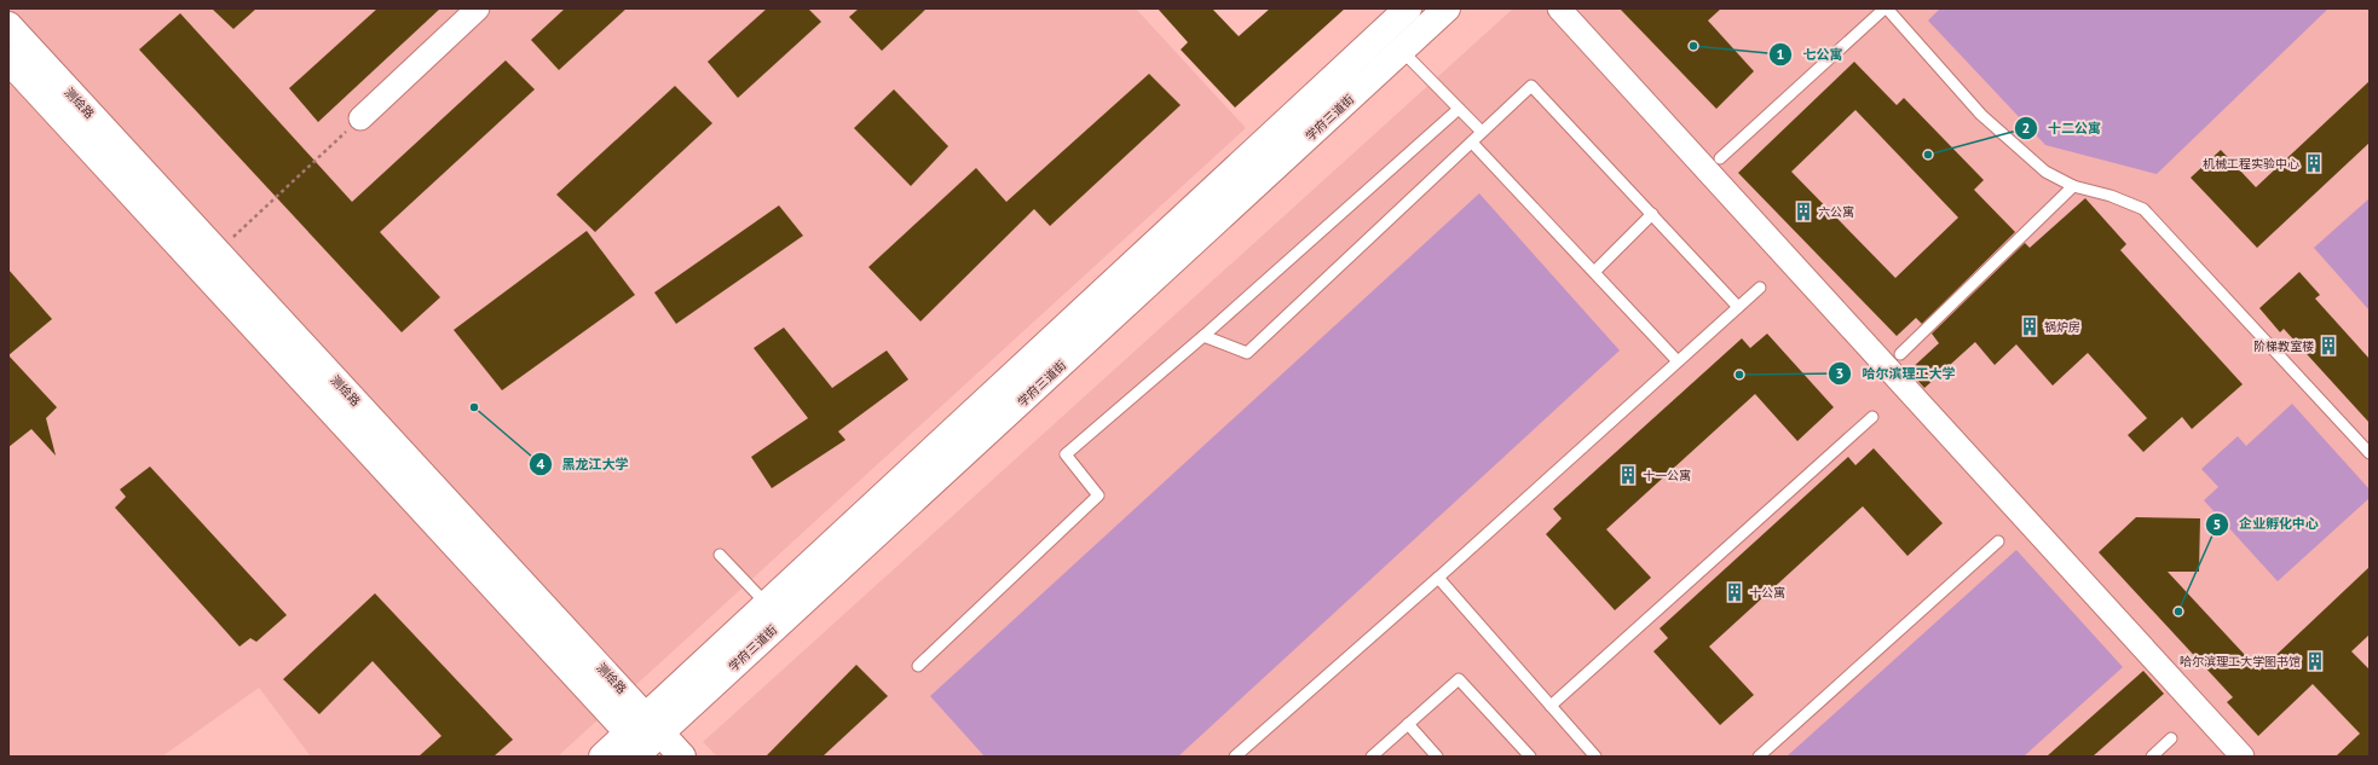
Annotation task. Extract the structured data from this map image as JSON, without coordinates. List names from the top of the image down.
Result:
{
  "streets": {
    "main road": ["测绘路", "学府三道街"]
  },
  "crossings": [
    ["测绘路", "学府三道街"]
  ],
  "places": {
    "other": [
      "七公寓",
      "十二公寓",
      "哈尔滨理工大学",
      "黑龙江大学",
      "企业孵化中心"
    ],
    "building": [
      "机械工程实验中心",
      "六公寓",
      "锅炉房",
      "阶梯教室楼",
      "十一公寓",
      "十公寓",
      "哈尔滨理工大学图书馆"
    ]
  }
}
